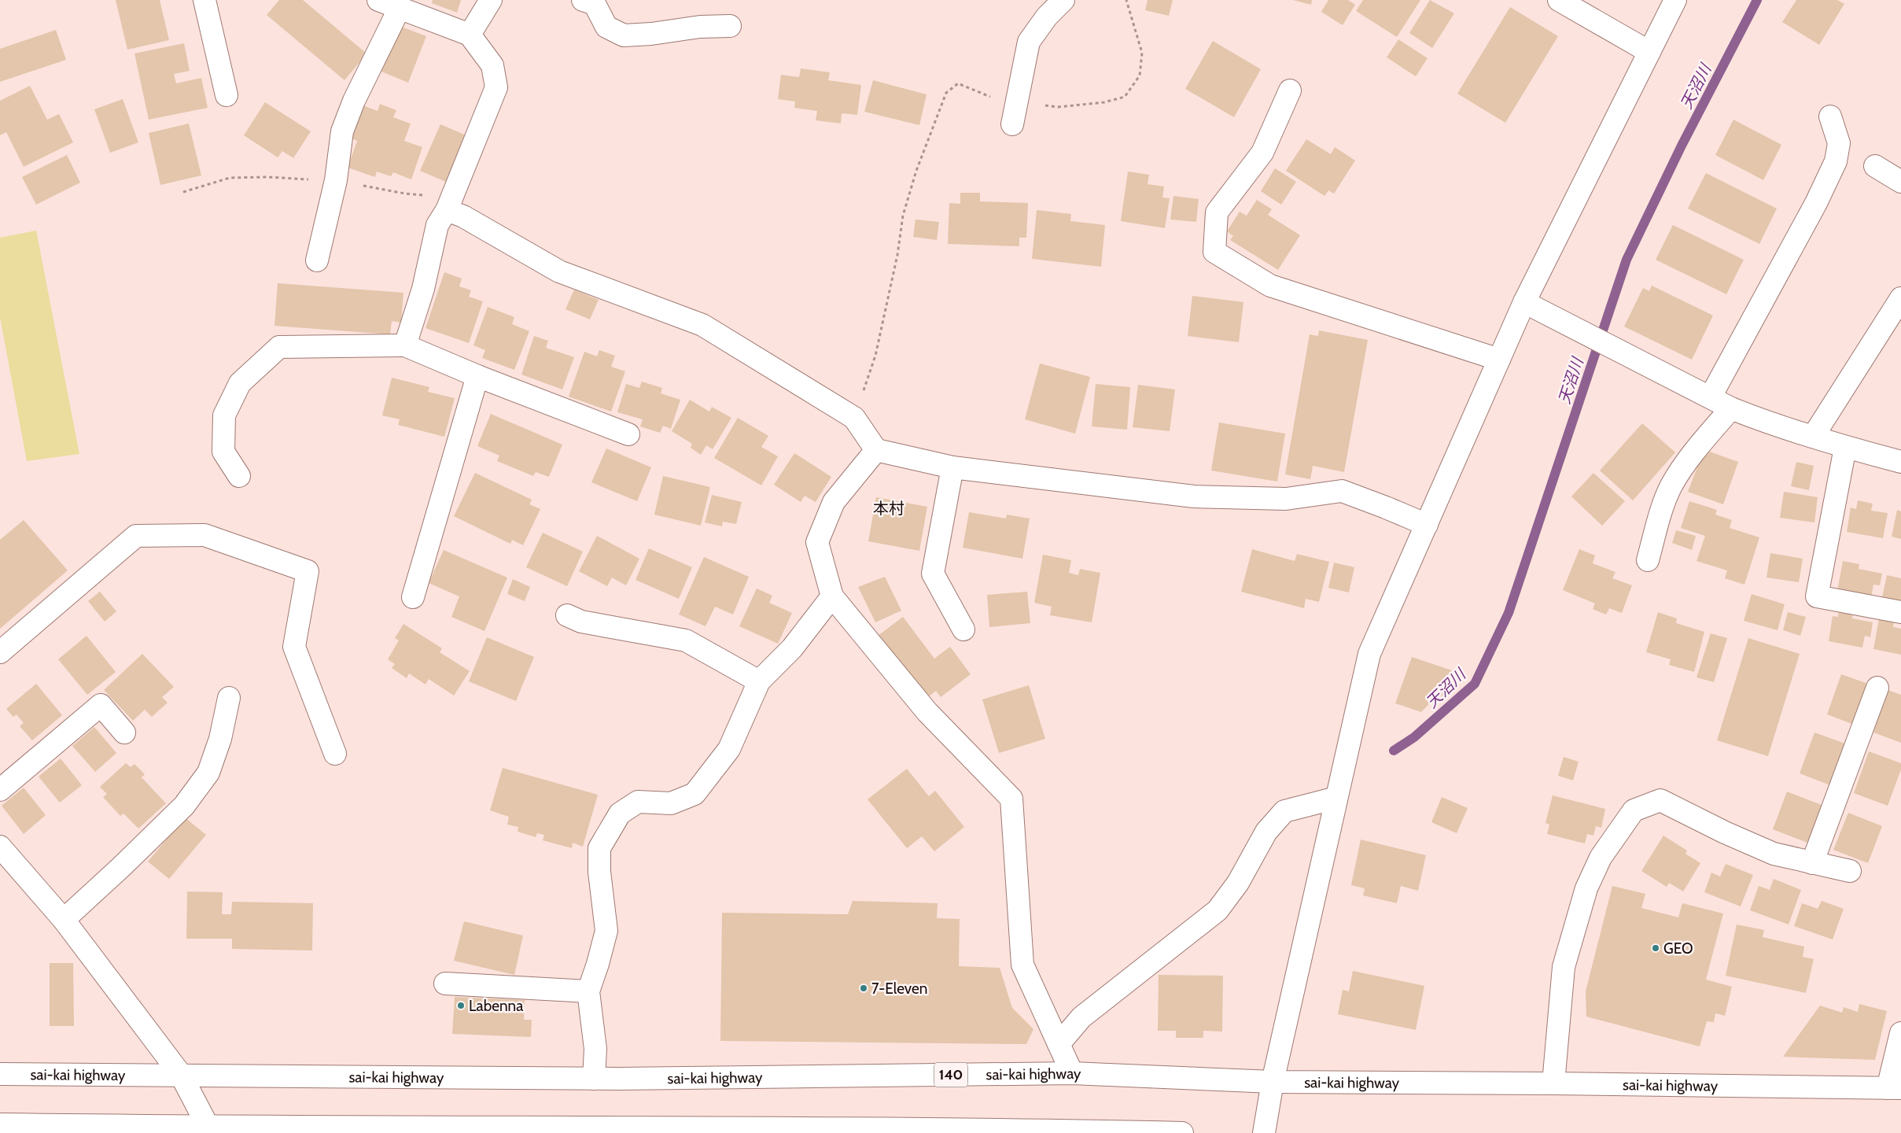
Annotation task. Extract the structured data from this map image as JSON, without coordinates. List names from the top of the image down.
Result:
{
  "streets": {
    "main road": ["sai-kai highway", "140"]
  },
  "districts": ["本村"],
  "water": ["天沼川"],
  "places": ["GEO", "7-Eleven", "Labenna"]
}
